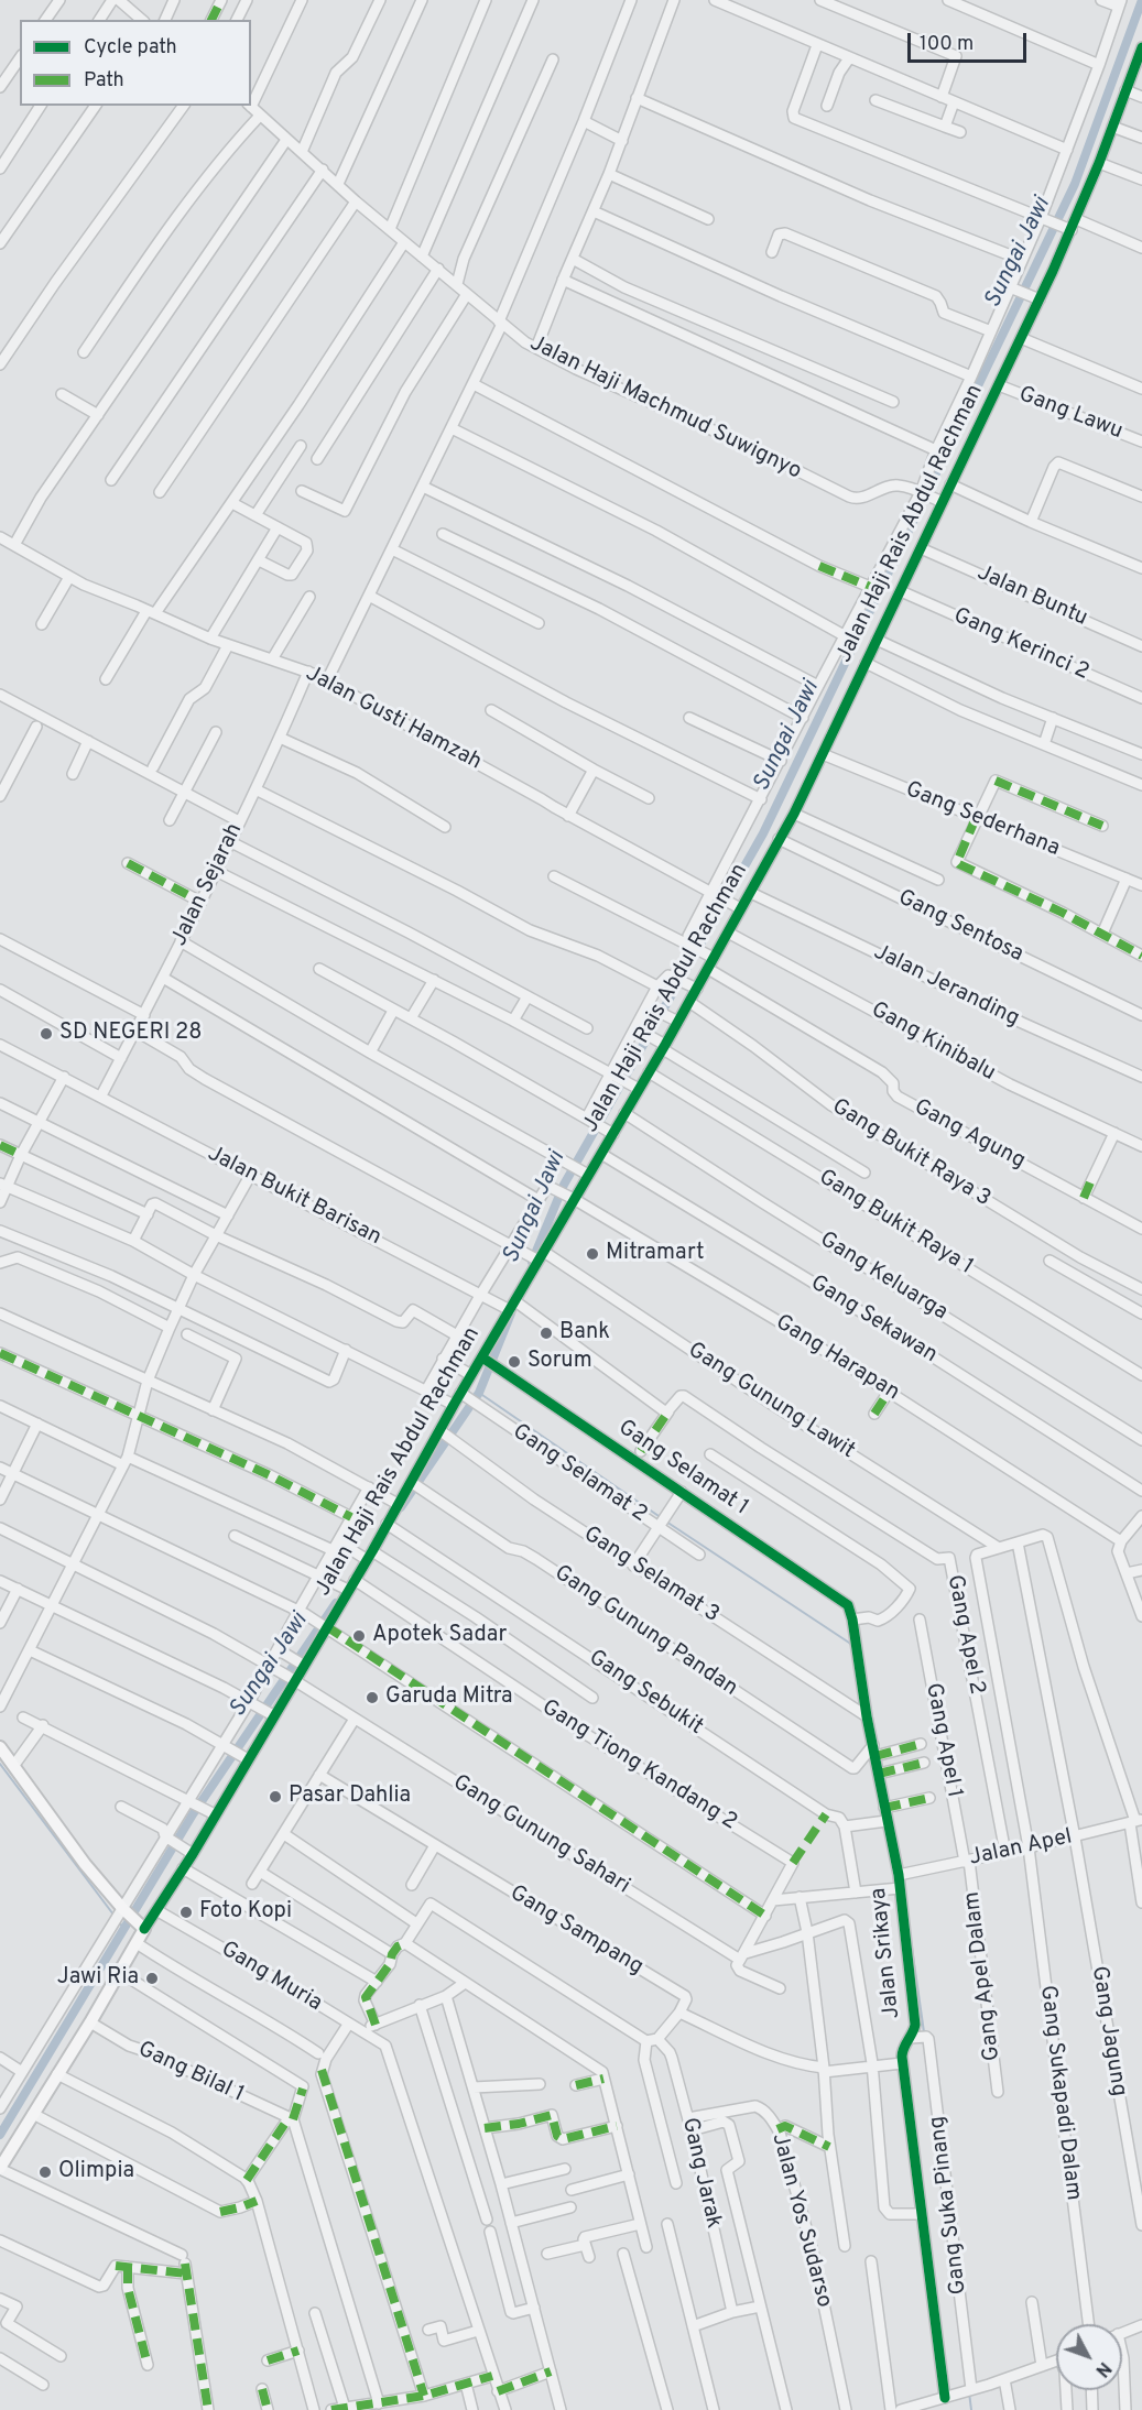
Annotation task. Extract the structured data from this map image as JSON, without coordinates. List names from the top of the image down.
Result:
{
  "streets": {
    "street": [
      "Jalan Haji Machmud Suwignyo",
      "Gang Lawu",
      "Jalan Haji Rais Abdul Rachman",
      "Jalan Buntu",
      "Gang Kerinci 2",
      "Jalan Gusti Hamzah",
      "Gang Sederhana",
      "Jalan Sejarah",
      "Gang Sentosa",
      "Jalan Jeranding",
      "Gang Kinibalu",
      "Gang Agung",
      "Gang Bukit Raya 3",
      "Jalan Bukit Barisan",
      "Gang Bukit Raya 1",
      "Gang Keluarga",
      "Gang Sekawan",
      "Gang Harapan",
      "Gang Gunung Lawit",
      "Gang Selamat 1",
      "Gang Selamat 2",
      "Gang Selamat 3",
      "Gang Gunung Pandan",
      "Gang Apel 2",
      "Gang Sebukit",
      "Gang Apel 1",
      "Gang Tiong Kandang 2",
      "Gang Gunung Sahari",
      "Jalan Apel",
      "Gang Sampang",
      "Jalan Srikaya",
      "Gang Apel Dalam",
      "Gang Muria",
      "Gang Jagung",
      "Gang Bilal 1",
      "Gang Sukapadi Dalam",
      "Gang Jarak",
      "Gang Suka Pinang",
      "Jalan Yos Sudarso"
    ]
  },
  "crossings": [
    ["Jalan Haji Machmud Suwignyo", "Jalan Haji Rais Abdul Rachman"],
    ["Gang Lawu", "Jalan Haji Rais Abdul Rachman"],
    ["Jalan Haji Rais Abdul Rachman", "Jalan Buntu"],
    ["Jalan Haji Rais Abdul Rachman", "Gang Kerinci 2"],
    ["Jalan Haji Rais Abdul Rachman", "Jalan Gusti Hamzah"],
    ["Jalan Haji Rais Abdul Rachman", "Gang Sederhana"],
    ["Jalan Haji Rais Abdul Rachman", "Gang Sentosa"],
    ["Jalan Haji Rais Abdul Rachman", "Jalan Jeranding"],
    ["Jalan Haji Rais Abdul Rachman", "Gang Kinibalu"],
    ["Jalan Haji Rais Abdul Rachman", "Gang Agung"],
    ["Jalan Haji Rais Abdul Rachman", "Gang Bukit Raya 3"],
    ["Jalan Haji Rais Abdul Rachman", "Jalan Bukit Barisan"],
    ["Jalan Haji Rais Abdul Rachman", "Gang Bukit Raya 1"],
    ["Jalan Haji Rais Abdul Rachman", "Gang Keluarga"],
    ["Jalan Haji Rais Abdul Rachman", "Gang Sekawan"],
    ["Jalan Haji Rais Abdul Rachman", "Gang Harapan"],
    ["Jalan Haji Rais Abdul Rachman", "Gang Gunung Lawit"],
    ["Jalan Haji Rais Abdul Rachman", "Gang Selamat 1"],
    ["Jalan Haji Rais Abdul Rachman", "Gang Selamat 2"],
    ["Jalan Haji Rais Abdul Rachman", "Gang Selamat 3"],
    ["Jalan Haji Rais Abdul Rachman", "Gang Gunung Pandan"],
    ["Jalan Haji Rais Abdul Rachman", "Gang Sebukit"],
    ["Jalan Haji Rais Abdul Rachman", "Gang Tiong Kandang 2"],
    ["Jalan Haji Rais Abdul Rachman", "Gang Gunung Sahari"],
    ["Jalan Haji Rais Abdul Rachman", "Gang Muria"],
    ["Jalan Gusti Hamzah", "Jalan Sejarah"],
    ["Jalan Sejarah", "Jalan Bukit Barisan"],
    ["Jalan Sejarah", "Gang Gunung Lawit"],
    ["Jalan Bukit Barisan", "Gang Apel 2"],
    ["Gang Gunung Lawit", "Gang Sukapadi Dalam"],
    ["Gang Selamat 1", "Jalan Srikaya"],
    ["Gang Selamat 3", "Jalan Srikaya"],
    ["Gang Gunung Pandan", "Jalan Srikaya"],
    ["Gang Apel 2", "Jalan Apel"],
    ["Gang Apel 1", "Jalan Apel"],
    ["Gang Apel 1", "Gang Apel Dalam"],
    ["Jalan Apel", "Jalan Srikaya"],
    ["Jalan Apel", "Gang Apel Dalam"],
    ["Jalan Apel", "Gang Jagung"],
    ["Jalan Apel", "Gang Sukapadi Dalam"],
    ["Jalan Srikaya", "Gang Suka Pinang"],
    ["Gang Jarak", "Jalan Yos Sudarso"]
  ],
  "water": ["Sungai Jawi"],
  "places": [
    "SD NEGERI 28",
    "Mitramart",
    "Bank",
    "Sorum",
    "Apotek Sadar",
    "Garuda Mitra",
    "Pasar Dahlia",
    "Foto Kopi",
    "Jawi Ria",
    "Olimpia"
  ],
  "legend": ["Cycle path", "Path"],
  "scale_bar": "100 m",
  "north": "bottom right"
}
